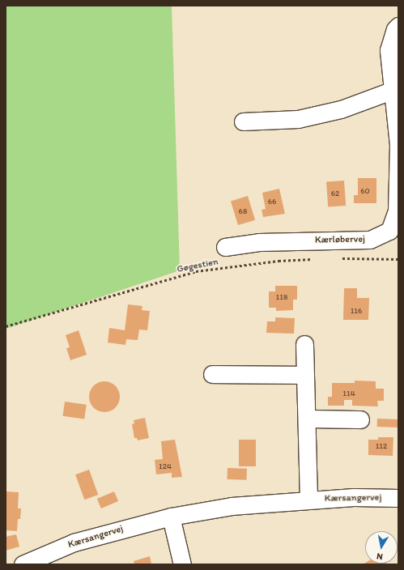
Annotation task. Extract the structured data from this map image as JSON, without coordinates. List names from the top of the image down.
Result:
{
  "streets": {
    "street": ["Kærløbervej", "Kærsangervej"],
    "path": ["Gøgestien"]
  },
  "house_numbers": [
    "60",
    "62",
    "66",
    "68",
    "118",
    "116",
    "114",
    "112",
    "124"
  ],
  "north": "bottom"
}
